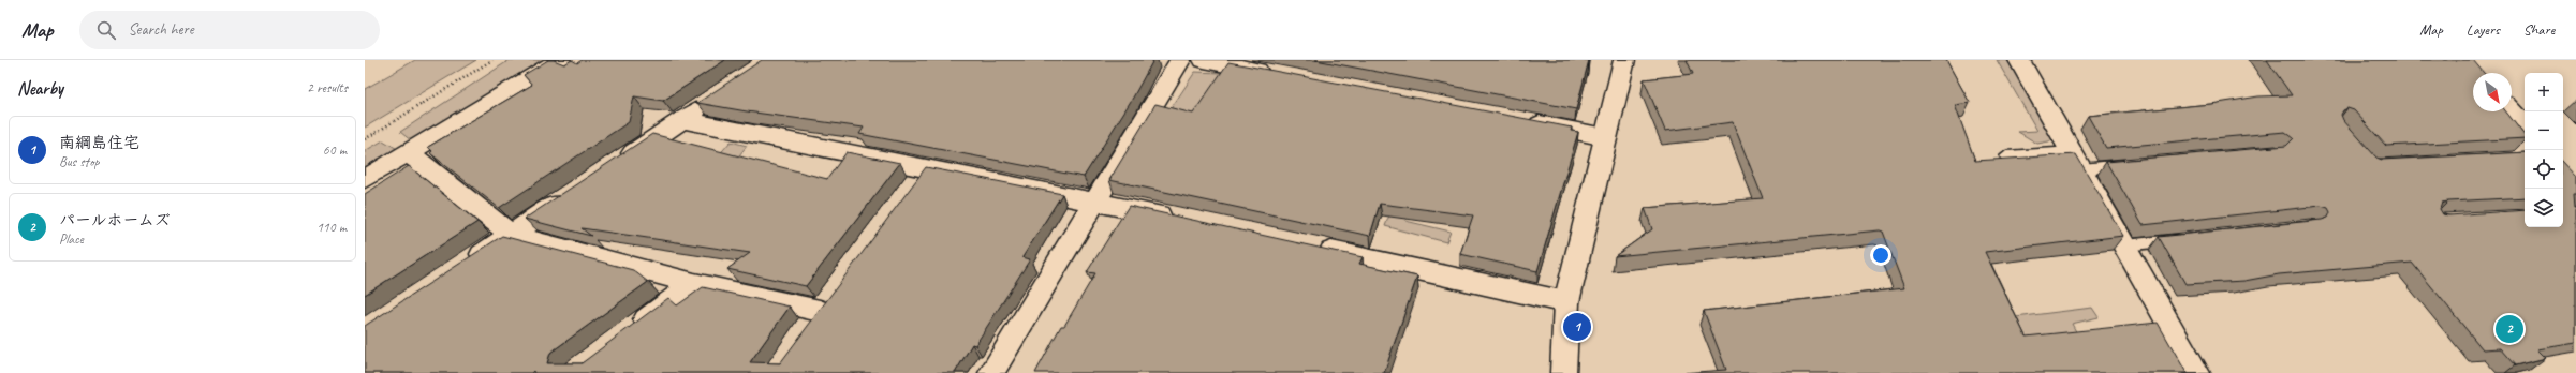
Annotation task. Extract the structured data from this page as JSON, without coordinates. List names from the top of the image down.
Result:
{
  "north": "bottom right",
  "page": {
    "header": "Map",
    "search": "Search here",
    "nav": ["Map", "Layers", "Share"],
    "heading": ["Nearby", "2 results"],
    "map_buttons": ["+", "−"],
    "list": [
      {
        "mark": "1",
        "name": "南綱島住宅",
        "note": "Bus stop",
        "value": "60 m"
      },
      {
        "mark": "2",
        "name": "パールホームズ",
        "note": "Place",
        "value": "110 m"
      }
    ],
    "pins": ["1", "2"]
  }
}
